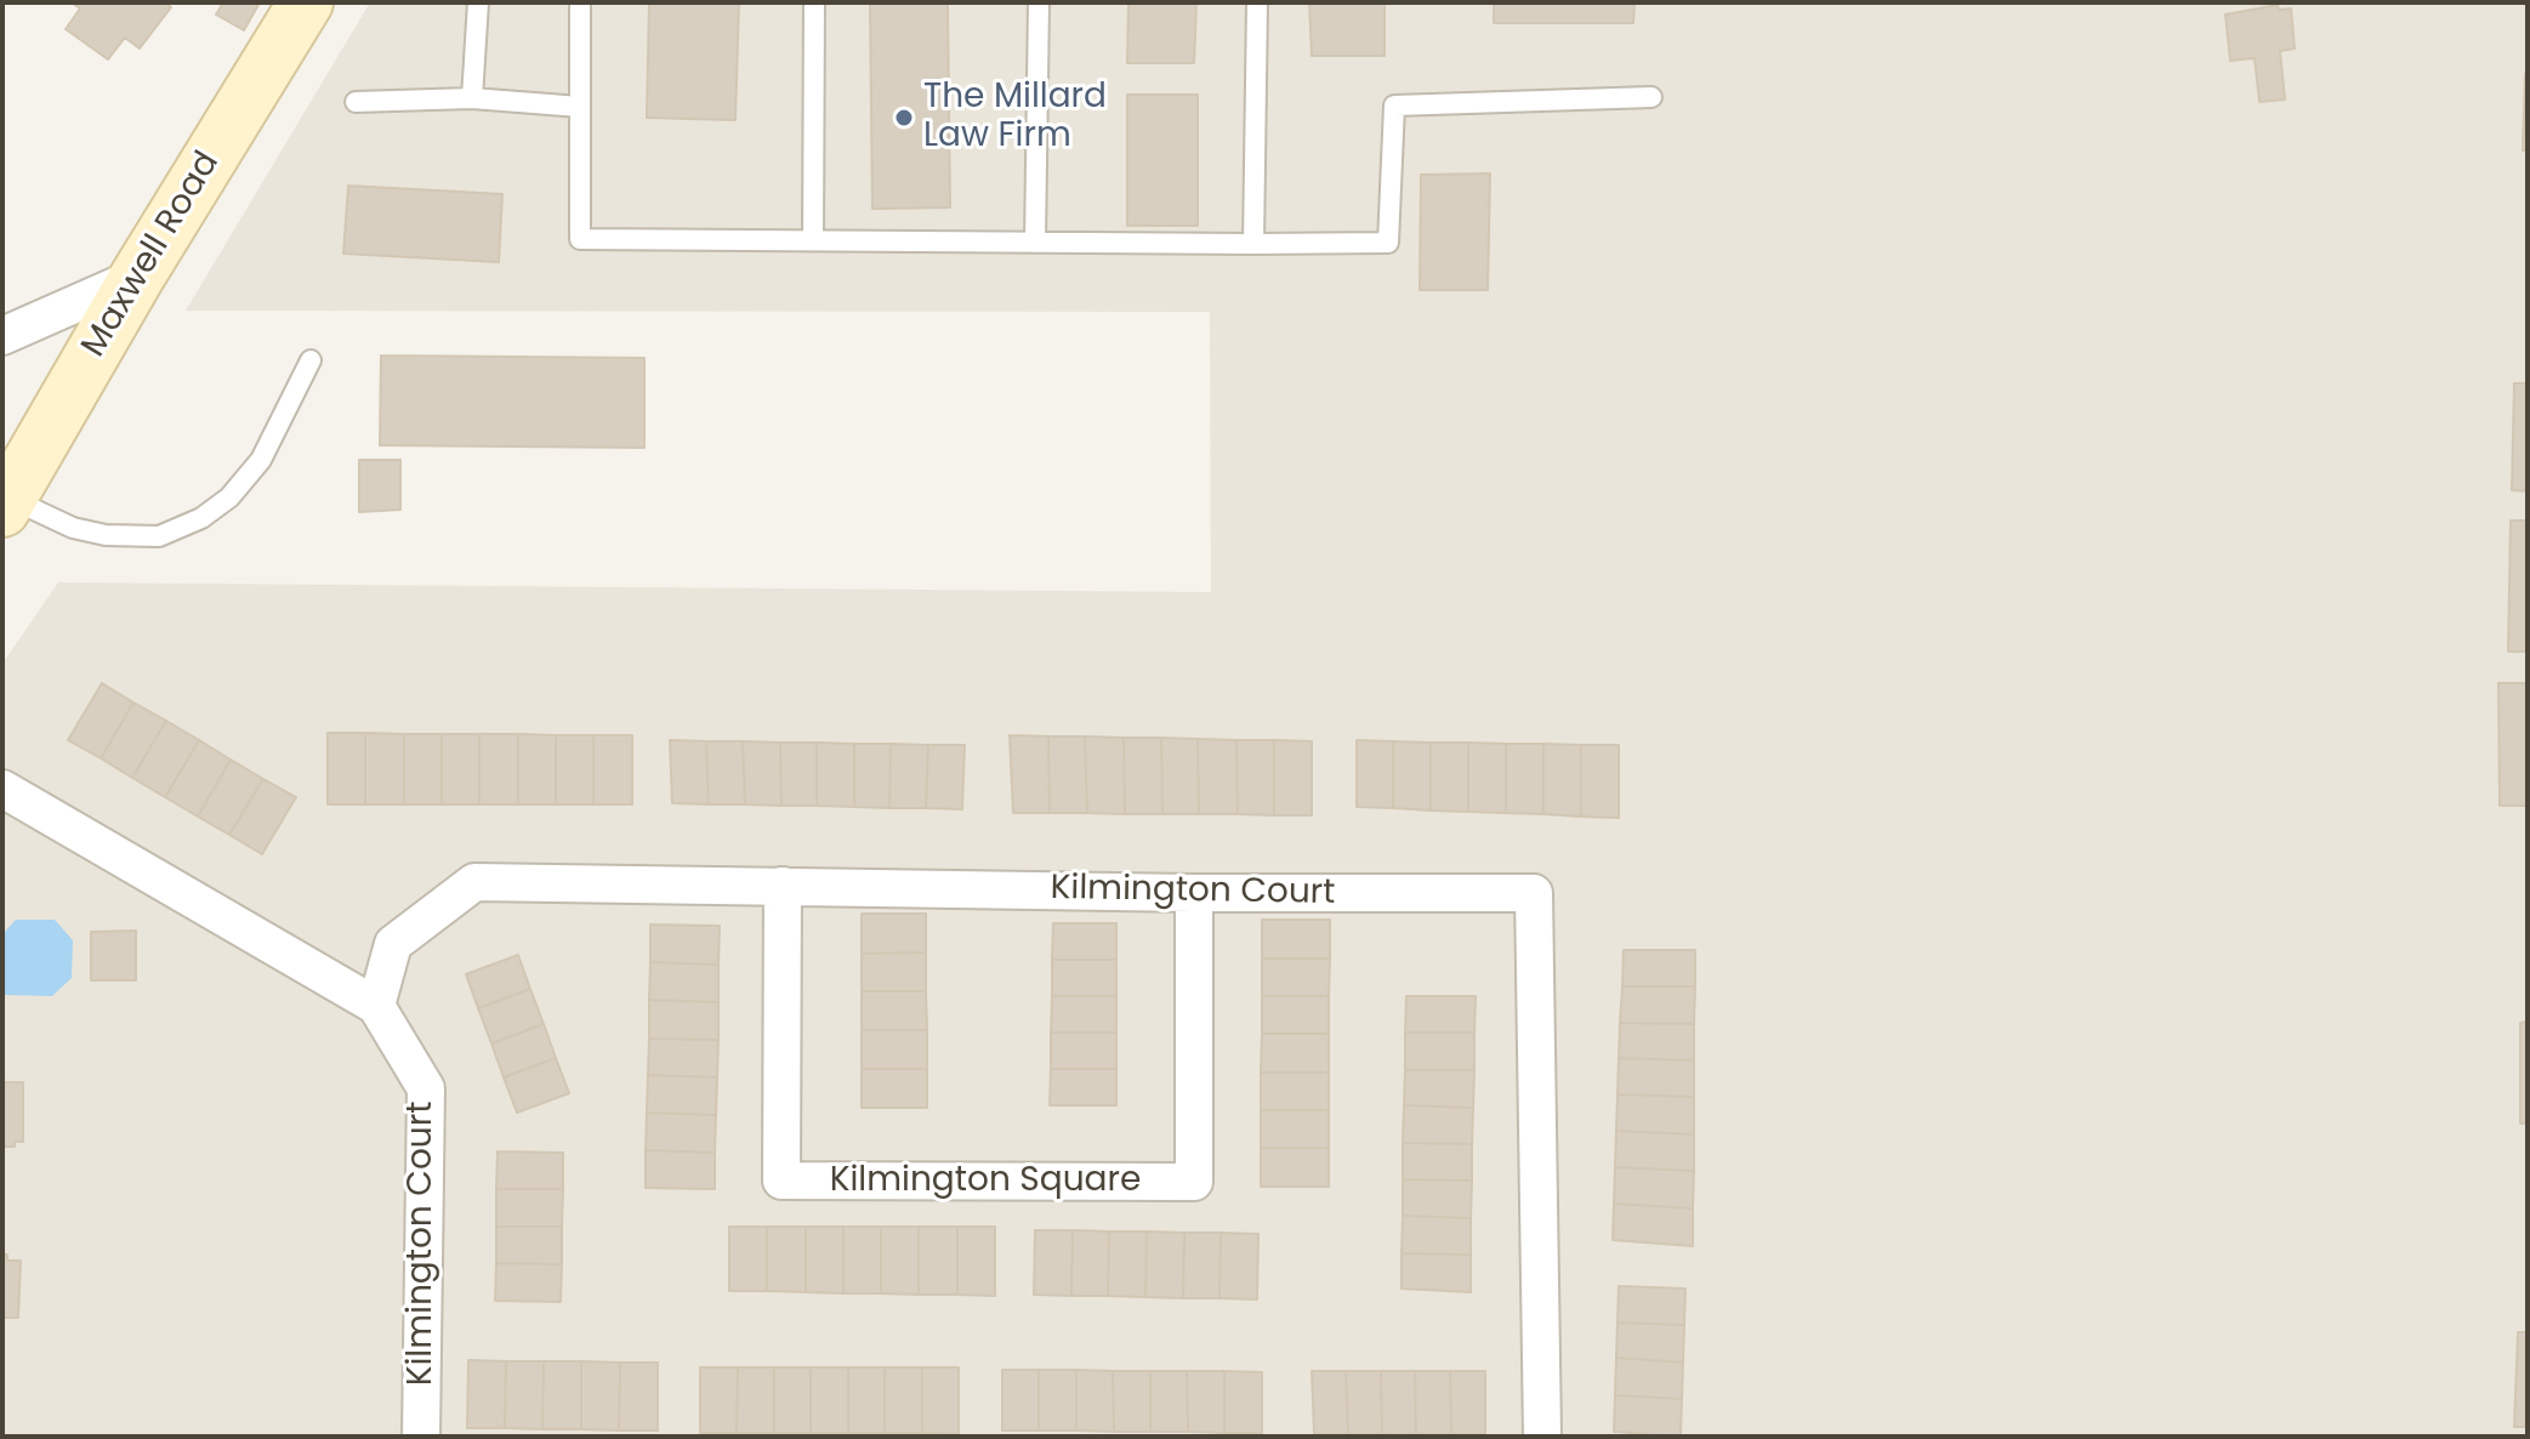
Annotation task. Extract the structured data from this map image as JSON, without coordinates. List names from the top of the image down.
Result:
{
  "streets": {
    "street": ["Maxwell Road", "Kilmington Court", "Kilmington Square"]
  },
  "crossings": [
    ["Kilmington Court", "Kilmington Square"]
  ],
  "places": ["The Millard Law Firm"]
}
